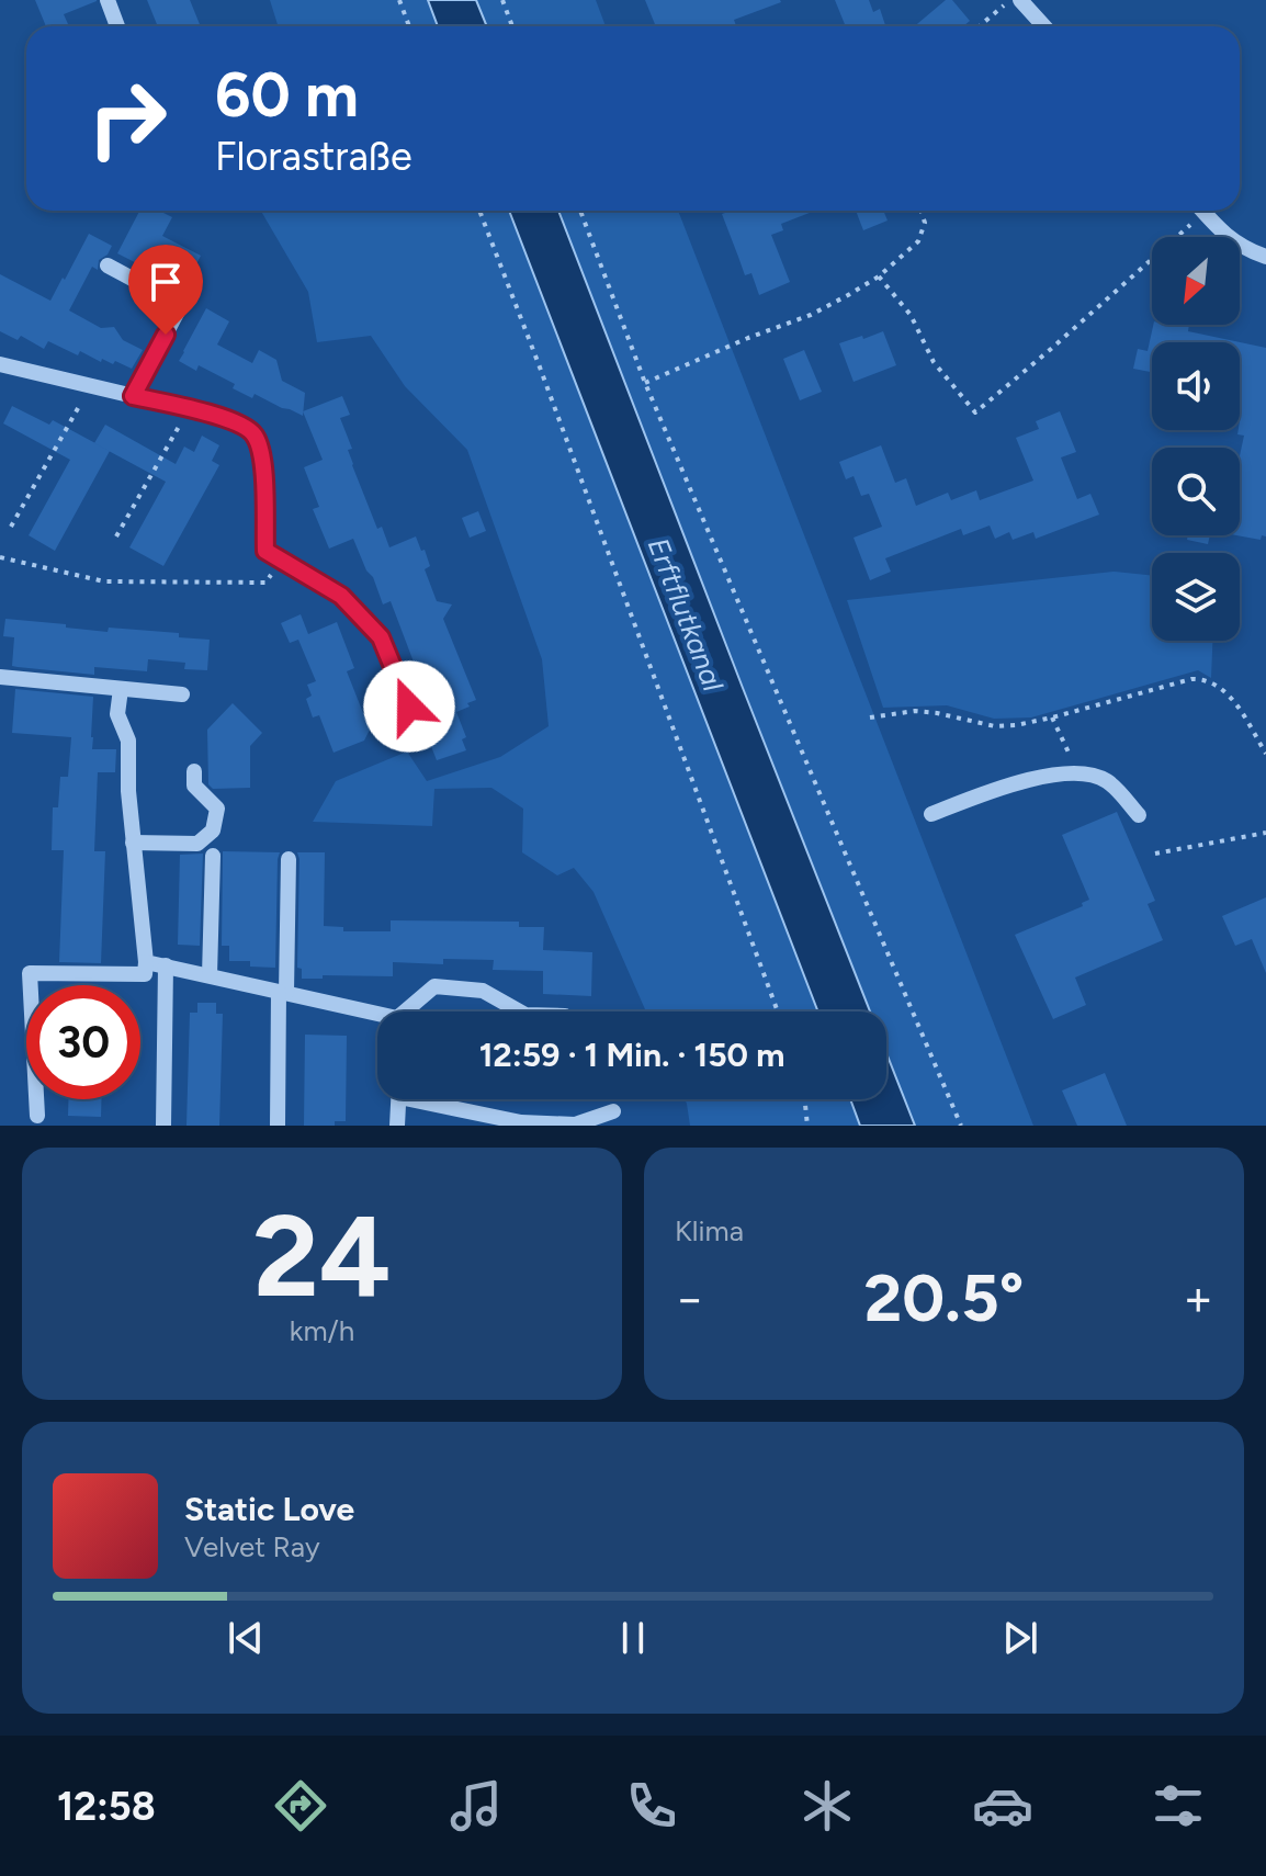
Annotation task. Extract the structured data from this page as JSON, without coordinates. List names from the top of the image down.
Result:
{
  "water": ["Erftflutkanal"],
  "north": "bottom left",
  "page": {
    "turn": ["60 m", "Florastraße"],
    "limit": "30",
    "trip": "12:59 · 1 Min. · 150 m",
    "tile": [
      ["24", "km/h"],
      "Klima"
    ],
    "heat": ["−", "20.5°", "+"],
    "song": ["Static Love", "Velvet Ray"],
    "tabs": "12:58"
  }
}
